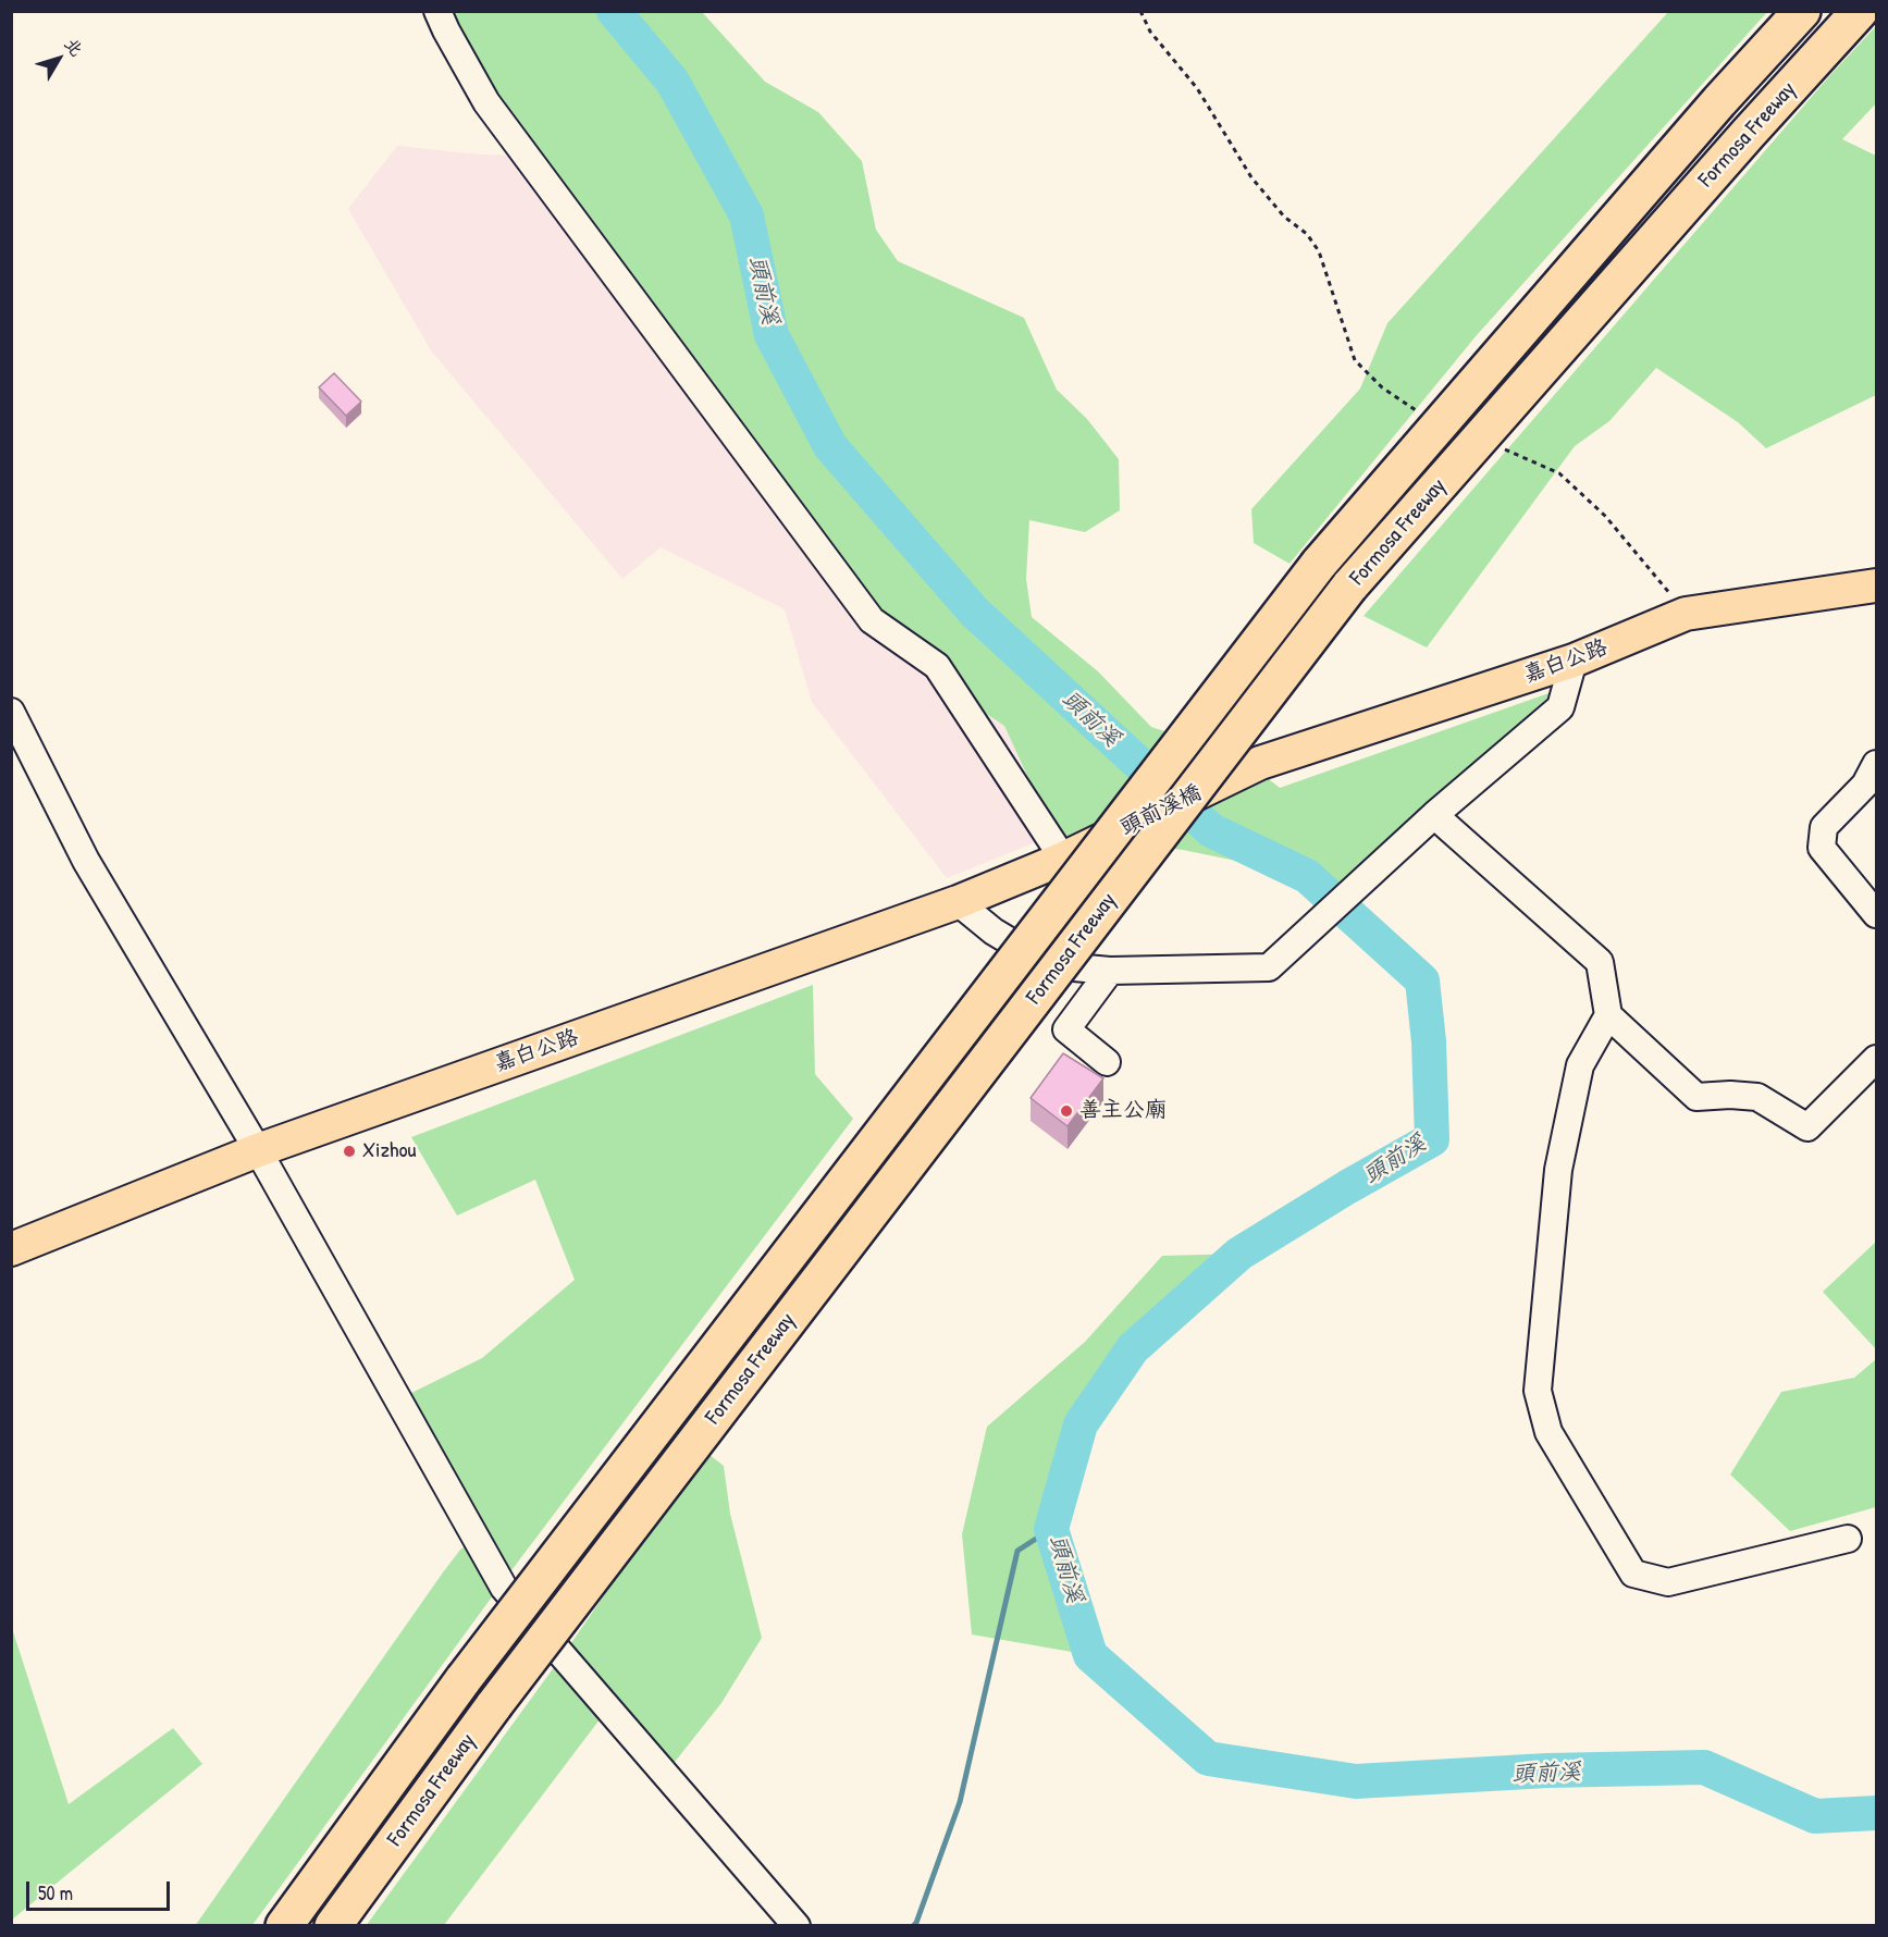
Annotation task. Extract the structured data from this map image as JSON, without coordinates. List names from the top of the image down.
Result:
{
  "streets": {
    "highway": ["Formosa Freeway"],
    "main road": ["嘉白公路", "頭前溪橋"]
  },
  "crossings": [
    ["嘉白公路", "頭前溪橋"]
  ],
  "water": ["頭前溪"],
  "places": ["善主公廟", "Xizhou"],
  "scale_bar": "50 m",
  "north": "top right"
}
